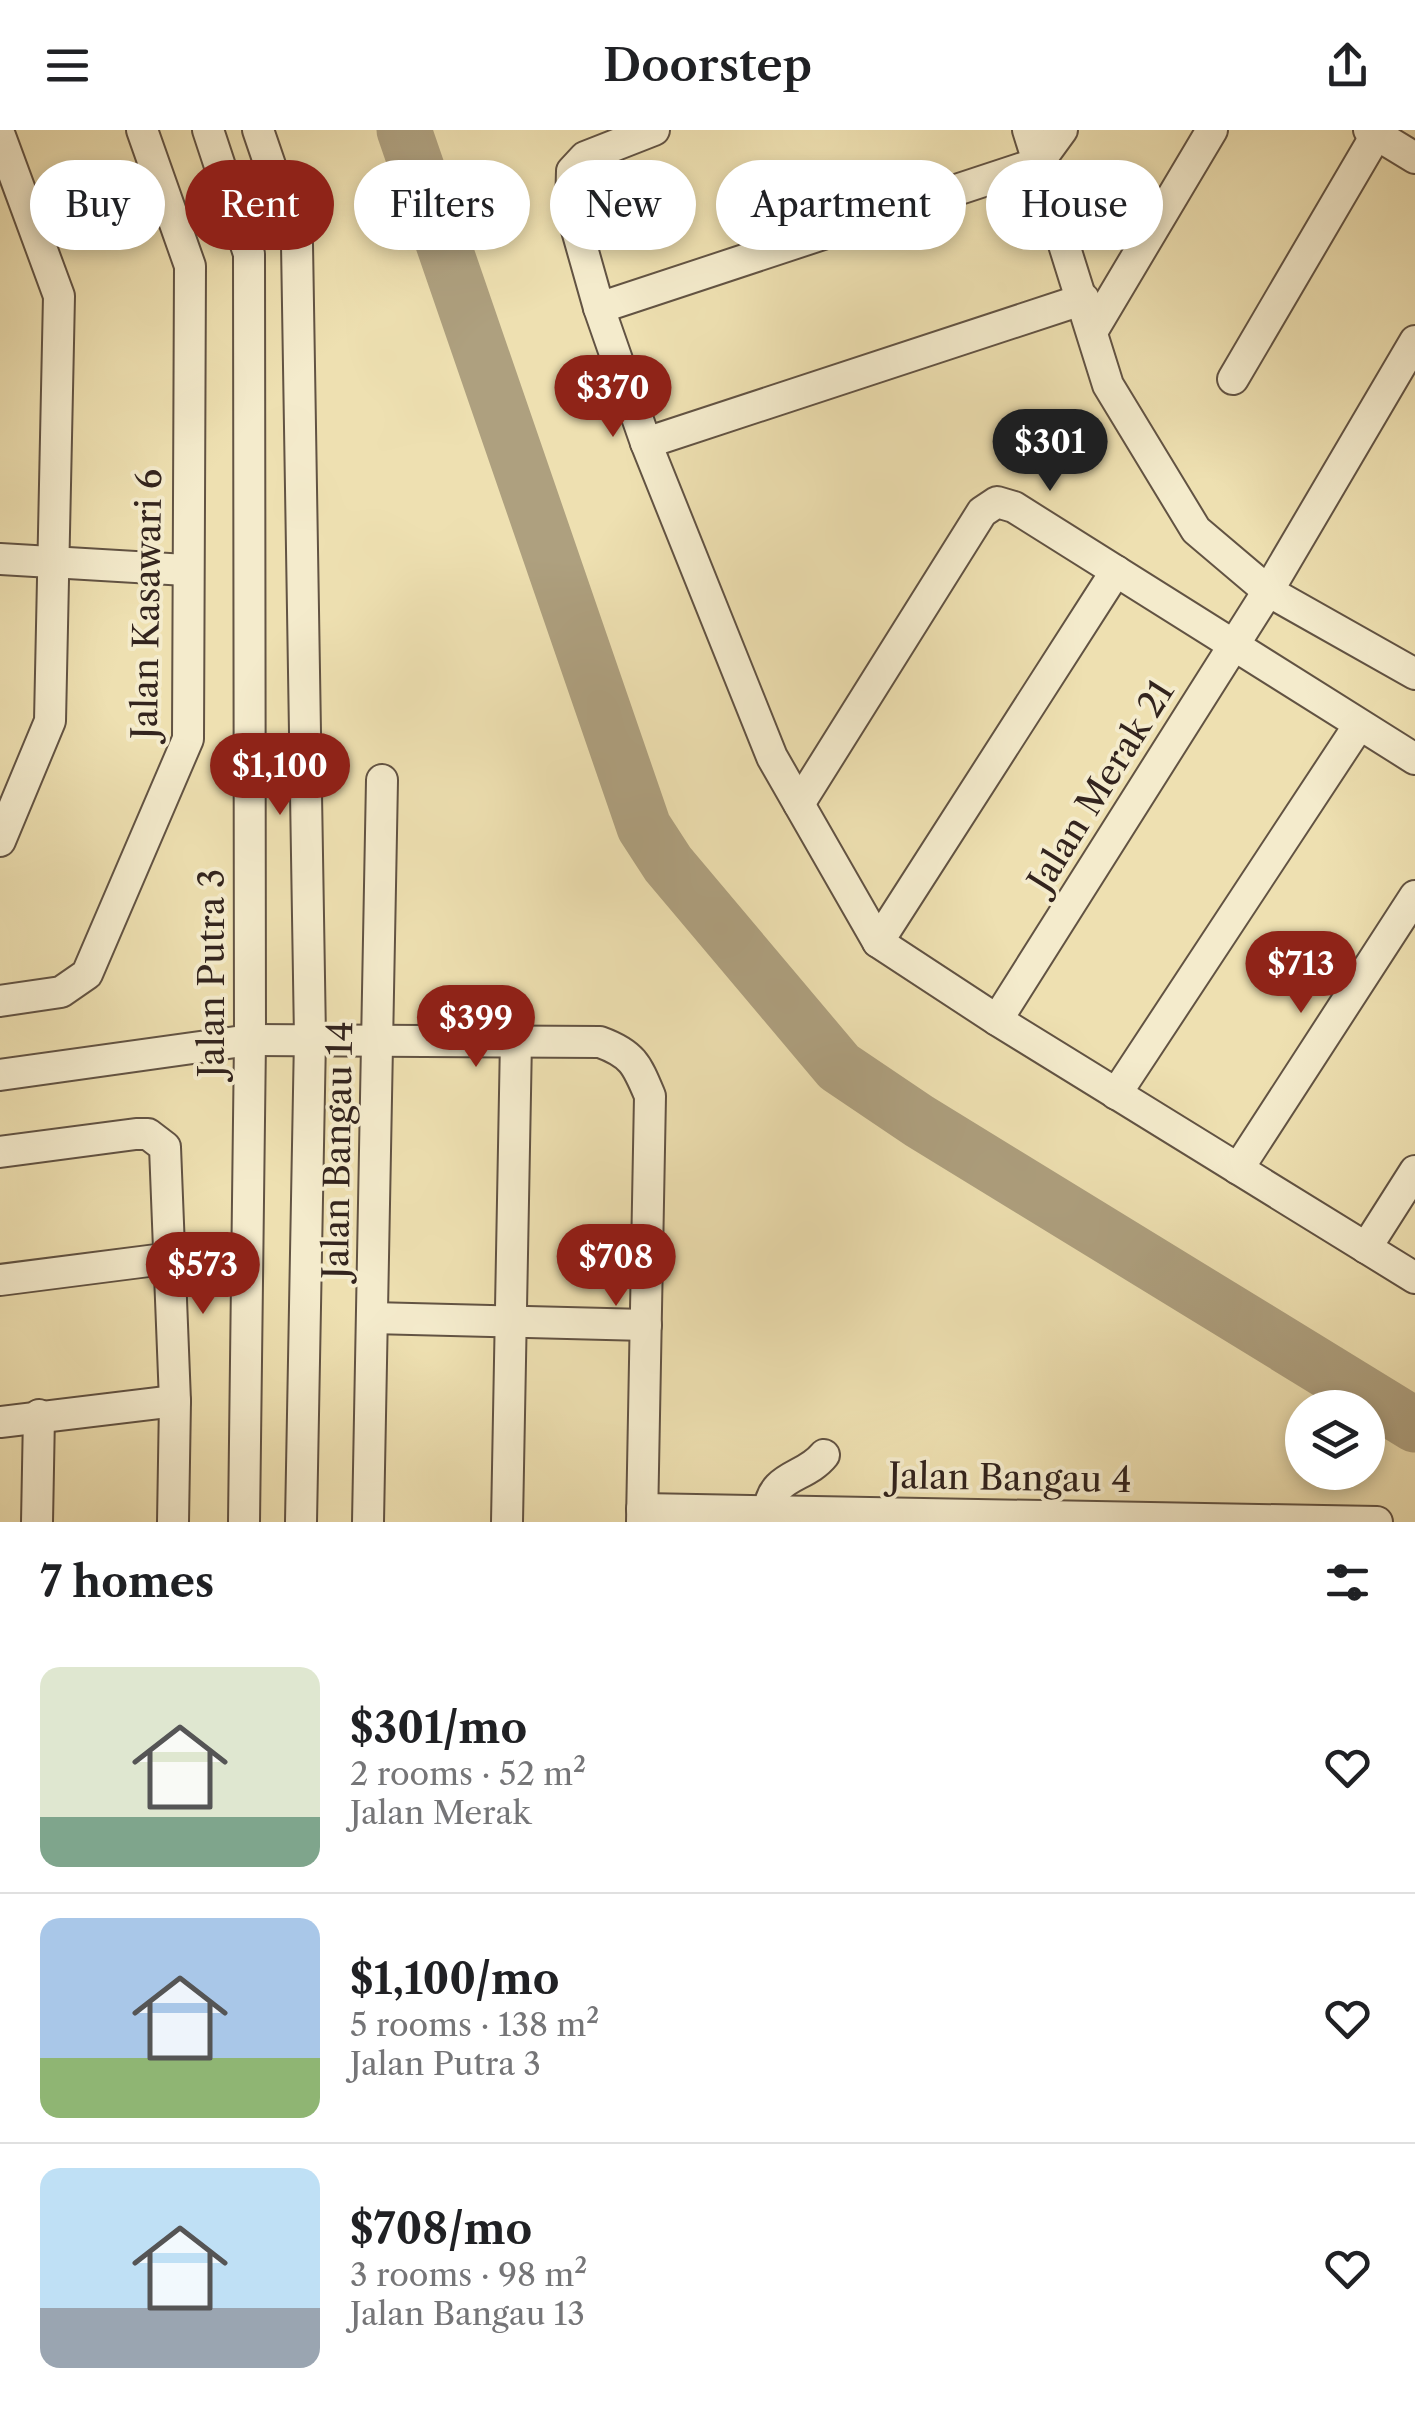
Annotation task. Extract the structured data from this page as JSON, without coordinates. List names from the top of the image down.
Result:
{
  "streets": {
    "street": [
      "Jalan Kasawari 6",
      "Jalan Merak 21",
      "Jalan Putra 3",
      "Jalan Bangau 14",
      "Jalan Bangau 4"
    ]
  },
  "page": {
    "header": "Doorstep",
    "chip": [
      "Buy",
      "Rent",
      "Filters",
      "New",
      "Apartment",
      "House"
    ],
    "price": [
      "$370",
      "$301",
      "$1,100",
      "$713",
      "$399",
      "$708",
      "$573"
    ],
    "heading": "7 homes",
    "list": [
      {
        "name": "$301/mo",
        "note": "2 rooms · 52 m² · Jalan Merak"
      },
      {
        "name": "$1,100/mo",
        "note": "5 rooms · 138 m² · Jalan Putra 3"
      },
      {
        "name": "$708/mo",
        "note": "3 rooms · 98 m² · Jalan Bangau 13"
      }
    ]
  }
}
